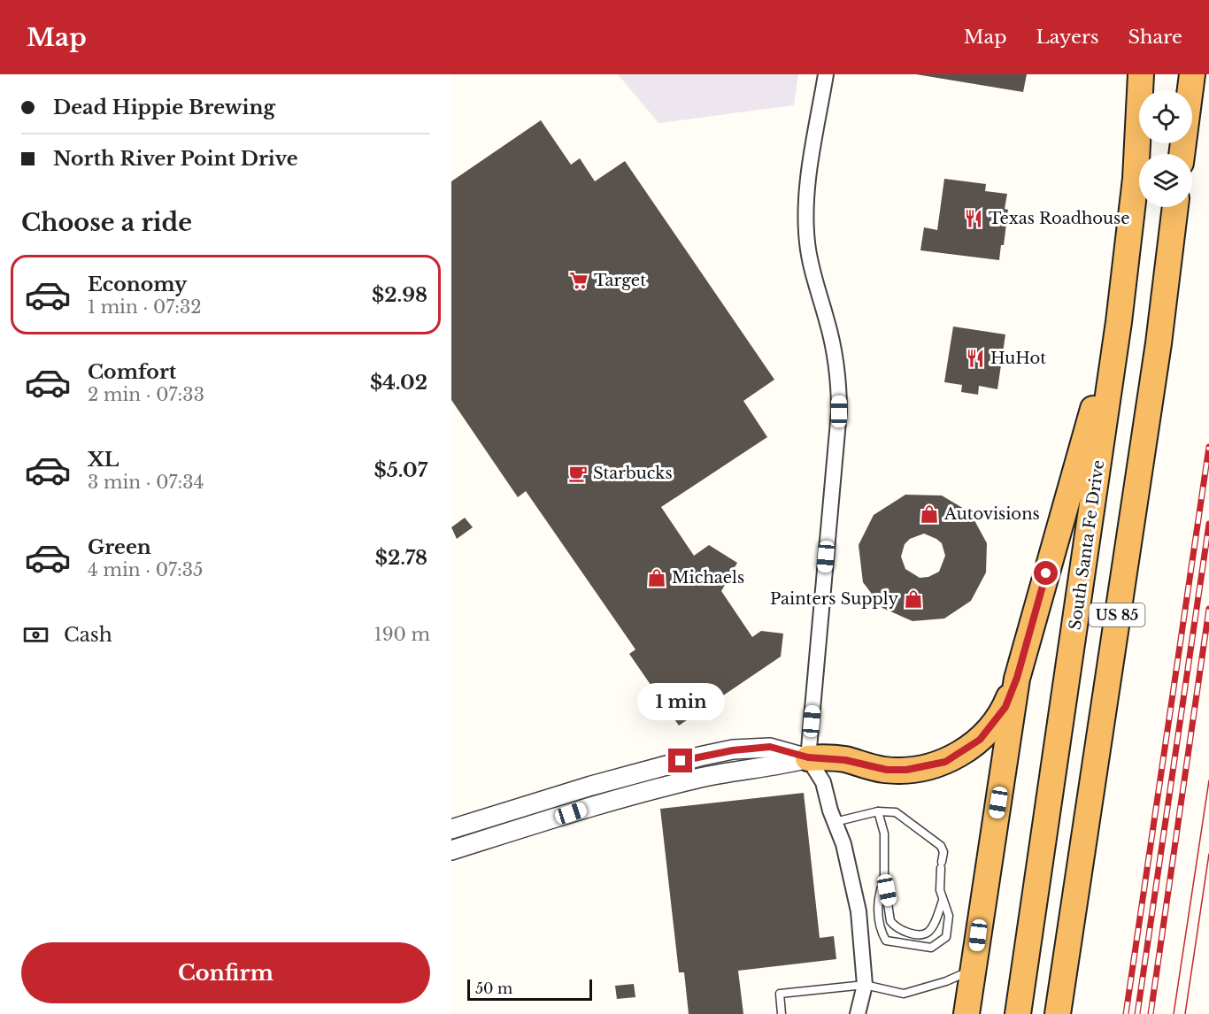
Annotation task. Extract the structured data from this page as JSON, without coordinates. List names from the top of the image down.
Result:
{
  "streets": {
    "highway": ["South Santa Fe Drive", "US 85"]
  },
  "places": {
    "restaurant": ["Texas Roadhouse", "HuHot"],
    "supermarket": ["Target"],
    "cafe": ["Starbucks"],
    "shop": ["Autovisions", "Michaels", "Painters Supply"]
  },
  "scale_bar": "50 m",
  "page": {
    "header": "Map",
    "nav": ["Map", "Layers", "Share"],
    "banner": ["Dead Hippie Brewing", "North River Point Drive"],
    "heading": "Choose a ride",
    "list": [
      {
        "name": "Economy",
        "note": "1 min · 07:32",
        "value": "$2.98"
      },
      {
        "name": "Comfort",
        "note": "2 min · 07:33",
        "value": "$4.02"
      },
      {
        "name": "XL",
        "note": "3 min · 07:34",
        "value": "$5.07"
      },
      {
        "name": "Green",
        "note": "4 min · 07:35",
        "value": "$2.78"
      }
    ],
    "pay": ["Cash", "190 m"],
    "bubble": "1 min",
    "buttons": "Confirm",
    "scale": "50 m"
  }
}
